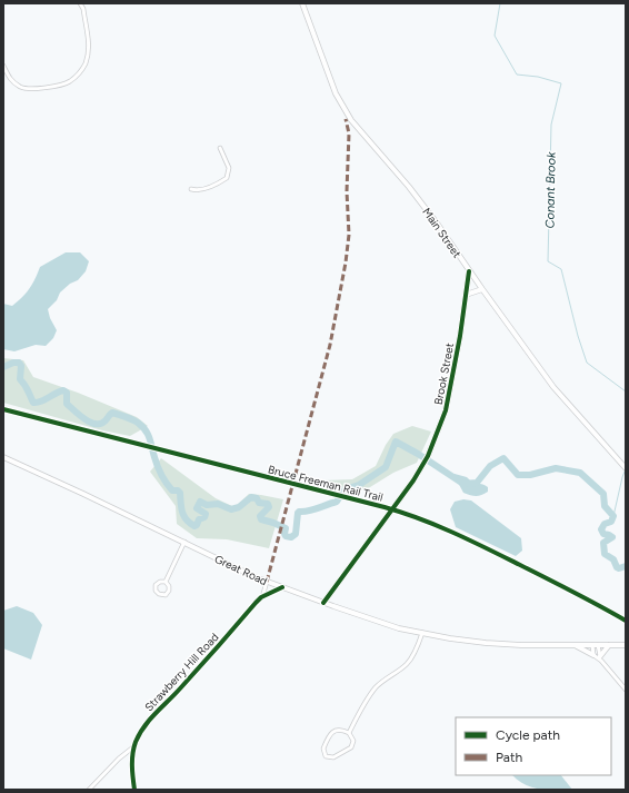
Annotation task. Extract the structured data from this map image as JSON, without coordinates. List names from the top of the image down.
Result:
{
  "streets": {
    "main road": ["Main Street", "Brook Street", "Great Road"],
    "street": ["Strawberry Hill Road"],
    "cycle path": ["Bruce Freeman Rail Trail"]
  },
  "crossings": [
    ["Main Street", "Brook Street"],
    ["Brook Street", "Great Road"],
    ["Great Road", "Strawberry Hill Road"]
  ],
  "water": ["Conant Brook"],
  "legend": ["Cycle path", "Path"]
}
